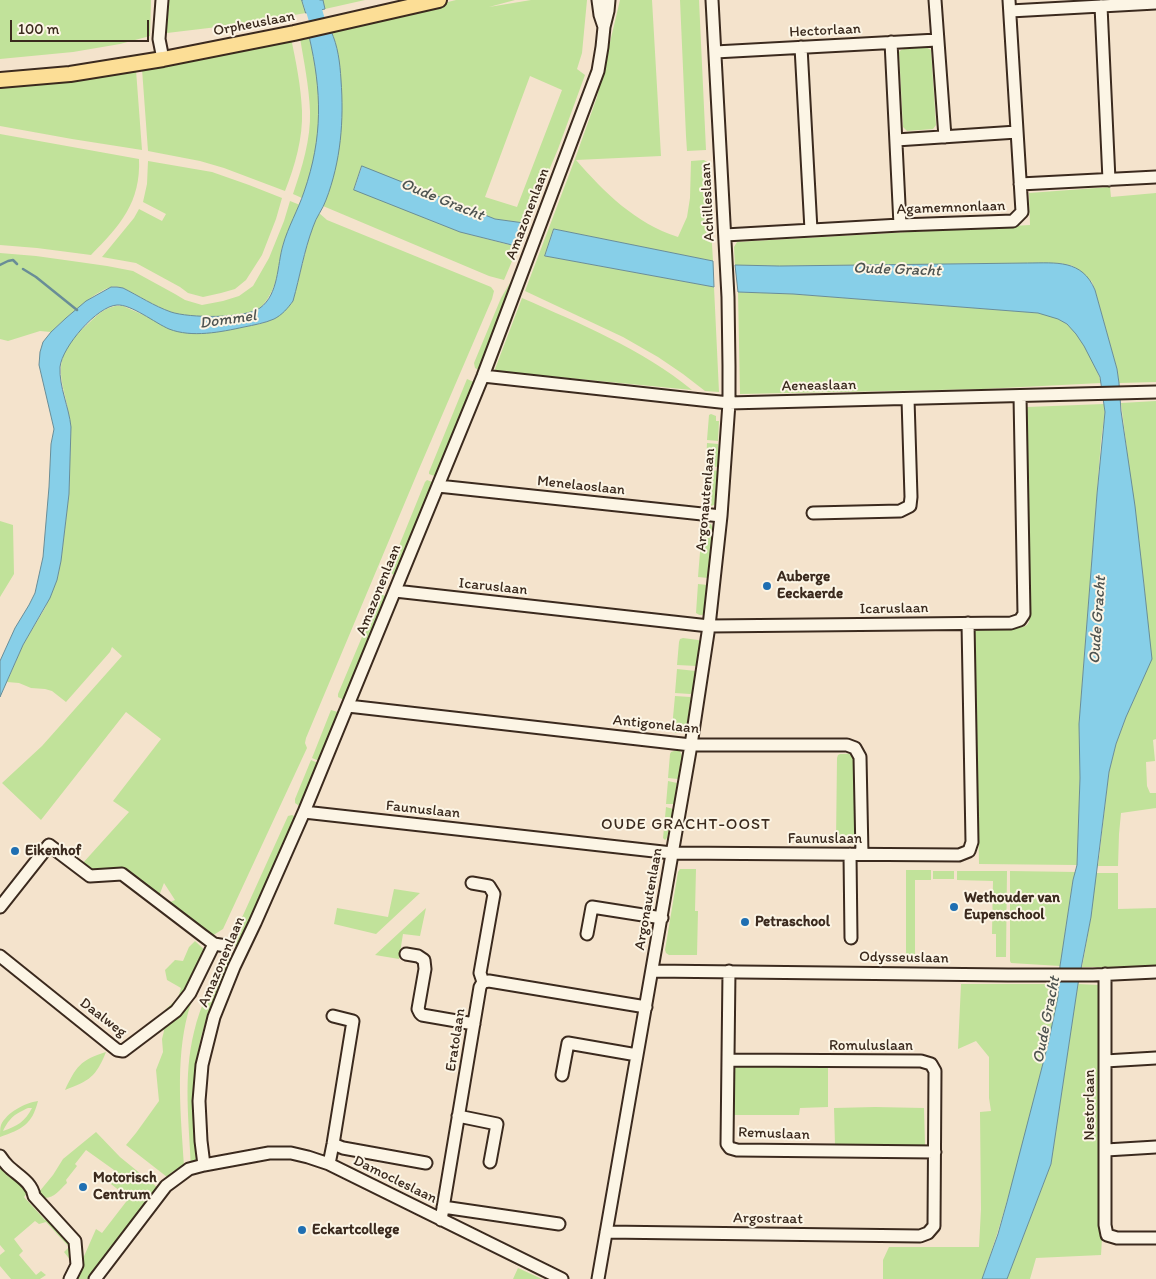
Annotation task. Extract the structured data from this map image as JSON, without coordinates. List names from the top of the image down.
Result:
{
  "streets": {
    "main road": ["Orpheuslaan"],
    "street": [
      "Hectorlaan",
      "Achilleslaan",
      "Agamemnonlaan",
      "Amazonenlaan",
      "Aeneaslaan",
      "Menelaoslaan",
      "Argonautenlaan",
      "Icaruslaan",
      "Antigonelaan",
      "Faunuslaan",
      "Odysseuslaan",
      "Daalweg",
      "Eratolaan",
      "Romuluslaan",
      "Nestorlaan",
      "Remuslaan",
      "Damocleslaan",
      "Argostraat"
    ]
  },
  "crossings": [
    ["Hectorlaan", "Achilleslaan"],
    ["Achilleslaan", "Agamemnonlaan"],
    ["Achilleslaan", "Aeneaslaan"],
    ["Achilleslaan", "Argonautenlaan"],
    ["Amazonenlaan", "Aeneaslaan"],
    ["Amazonenlaan", "Menelaoslaan"],
    ["Amazonenlaan", "Icaruslaan"],
    ["Amazonenlaan", "Antigonelaan"],
    ["Amazonenlaan", "Faunuslaan"],
    ["Amazonenlaan", "Damocleslaan"],
    ["Aeneaslaan", "Argonautenlaan"],
    ["Aeneaslaan", "Icaruslaan"],
    ["Menelaoslaan", "Argonautenlaan"],
    ["Argonautenlaan", "Icaruslaan"],
    ["Argonautenlaan", "Antigonelaan"],
    ["Argonautenlaan", "Faunuslaan"],
    ["Argonautenlaan", "Odysseuslaan"],
    ["Argonautenlaan", "Argostraat"],
    ["Icaruslaan", "Faunuslaan"],
    ["Antigonelaan", "Faunuslaan"],
    ["Odysseuslaan", "Nestorlaan"],
    ["Odysseuslaan", "Remuslaan"],
    ["Eratolaan", "Damocleslaan"],
    ["Romuluslaan", "Remuslaan"],
    ["Romuluslaan", "Argostraat"]
  ],
  "districts": ["OUDE GRACHT-OOST"],
  "water": ["Oude Gracht", "Dommel"],
  "places": [
    "Auberge Eeckaerde",
    "Eikenhof",
    "Wethouder van Eupenschool",
    "Petraschool",
    "Motorisch Centrum",
    "Eckartcollege"
  ],
  "scale_bar": "100 m"
}
